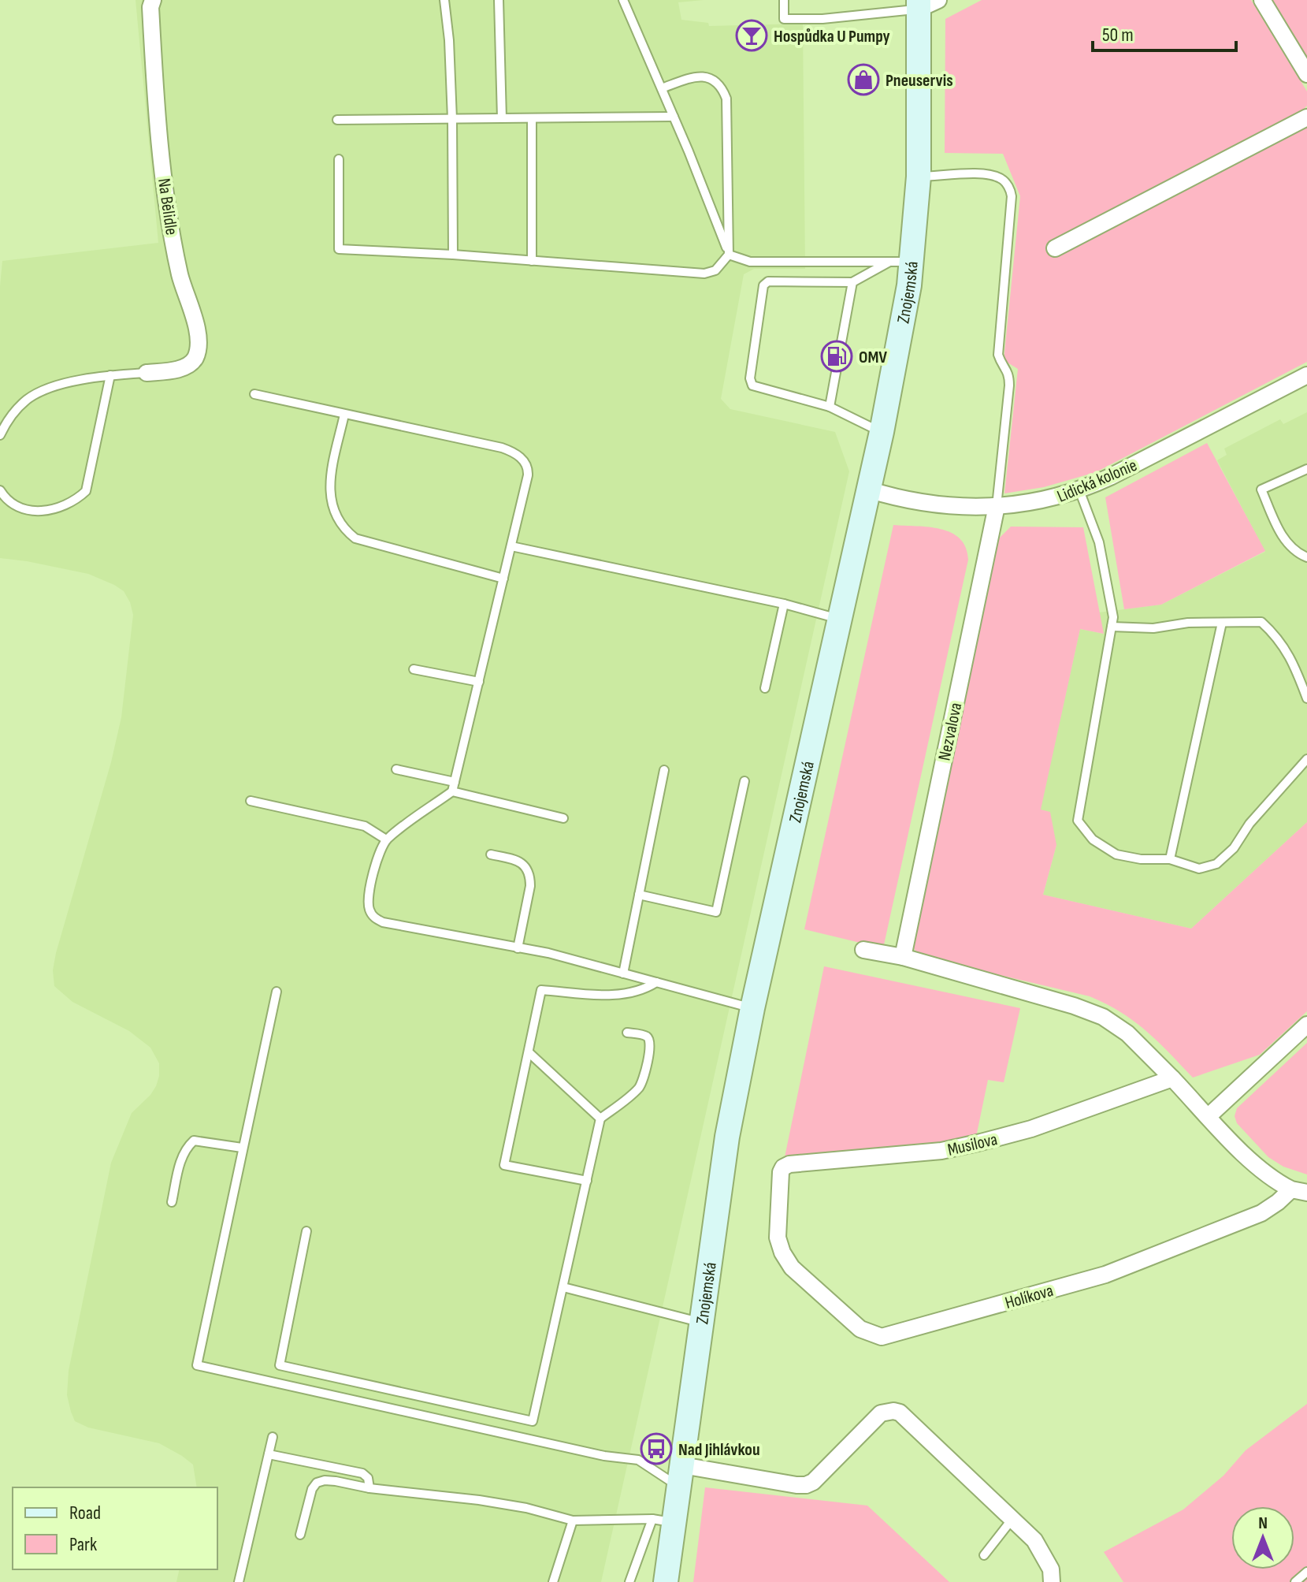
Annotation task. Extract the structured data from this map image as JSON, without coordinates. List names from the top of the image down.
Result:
{
  "streets": {
    "main road": ["Znojemská"],
    "street": [
      "Na Bělidle",
      "Lidická kolonie",
      "Nezvalova",
      "Musilova",
      "Holíkova"
    ]
  },
  "crossings": [
    ["Znojemská", "Lidická kolonie"],
    ["Lidická kolonie", "Nezvalova"],
    ["Musilova", "Holíkova"]
  ],
  "places": {
    "bar": ["Hospůdka U Pumpy"],
    "shop": ["Pneuservis"],
    "fuel station": ["OMV"],
    "bus stop": ["Nad Jihlávkou"]
  },
  "legend": ["Road", "Park"],
  "scale_bar": "50 m",
  "north": "top"
}
